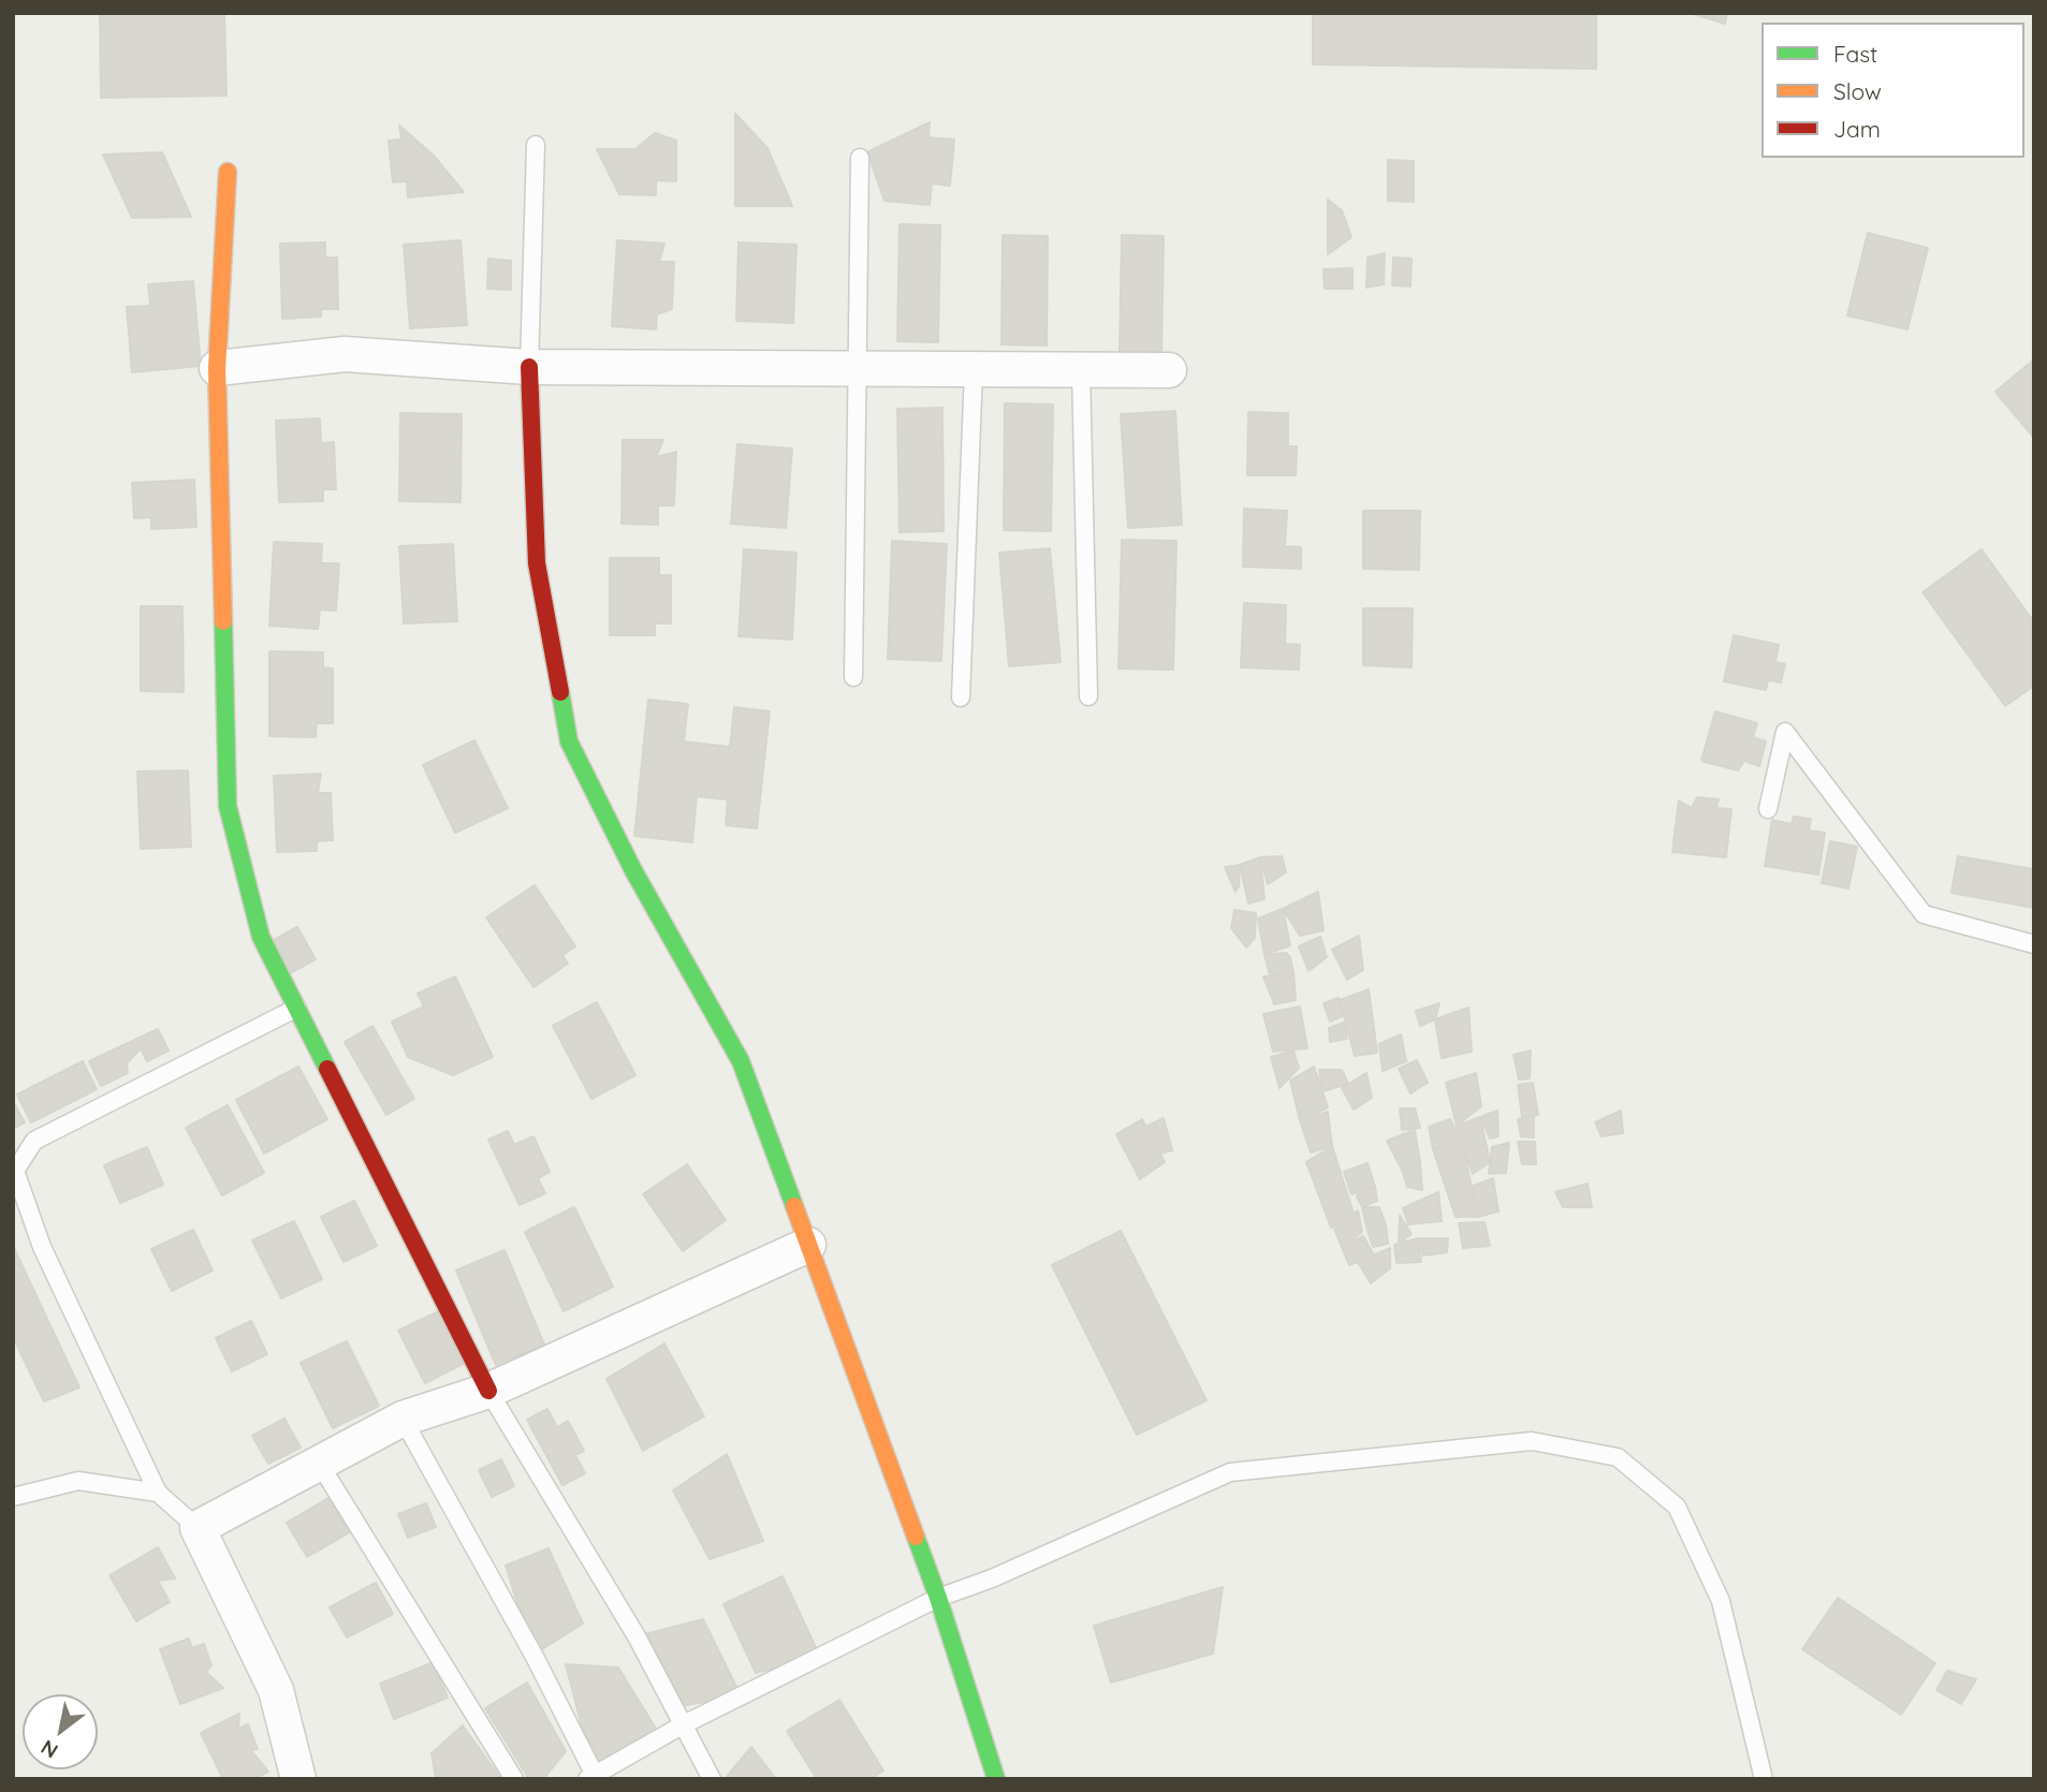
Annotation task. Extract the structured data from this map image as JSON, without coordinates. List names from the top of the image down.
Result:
{
  "legend": ["Fast", "Slow", "Jam"],
  "north": "bottom left"
}
